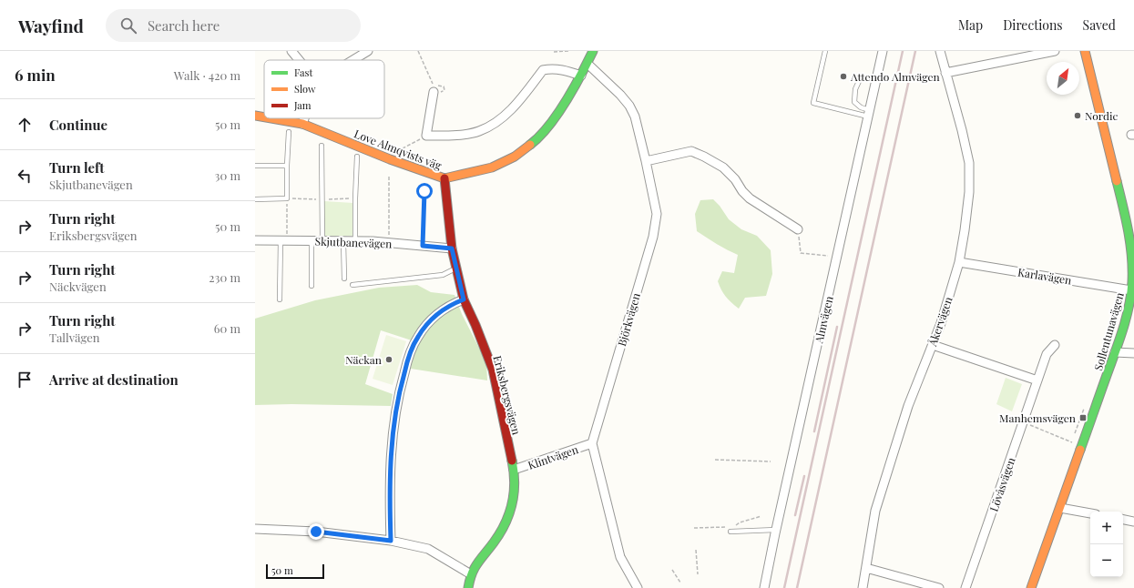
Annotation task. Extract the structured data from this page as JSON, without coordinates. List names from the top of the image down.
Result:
{
  "streets": {
    "street": [
      "Love Almqvists väg",
      "Skjutbanevägen",
      "Karlavägen",
      "Björkvägen",
      "Almvägen",
      "Åkervägen",
      "Sollentunavägen",
      "Eriksbergsvägen",
      "Klintvägen",
      "Lövåsvägen"
    ]
  },
  "crossings": [
    ["Love Almqvists väg", "Björkvägen"],
    ["Love Almqvists väg", "Eriksbergsvägen"],
    ["Skjutbanevägen", "Eriksbergsvägen"],
    ["Karlavägen", "Åkervägen"],
    ["Karlavägen", "Sollentunavägen"],
    ["Björkvägen", "Klintvägen"],
    ["Eriksbergsvägen", "Klintvägen"]
  ],
  "places": {
    "other": ["Attendo Almvägen", "Nordic", "Näckan"],
    "transit": ["Manhemsvägen"]
  },
  "legend": ["Fast", "Slow", "Jam"],
  "scale_bar": "50 m",
  "north": "top right",
  "page": {
    "header": "Wayfind",
    "search": "Search here",
    "nav": ["Map", "Directions", "Saved"],
    "heading": ["6 min", "Walk · 420 m"],
    "list": [
      ["Continue", "50 m"],
      ["Turn left", "Skjutbanevägen", "30 m"],
      ["Turn right", "Eriksbergsvägen", "50 m"],
      ["Turn right", "Näckvägen", "230 m"],
      ["Turn right", "Tallvägen", "60 m"],
      "Arrive at destination"
    ],
    "map_buttons": ["+", "−"],
    "scale": "50 m"
  }
}
